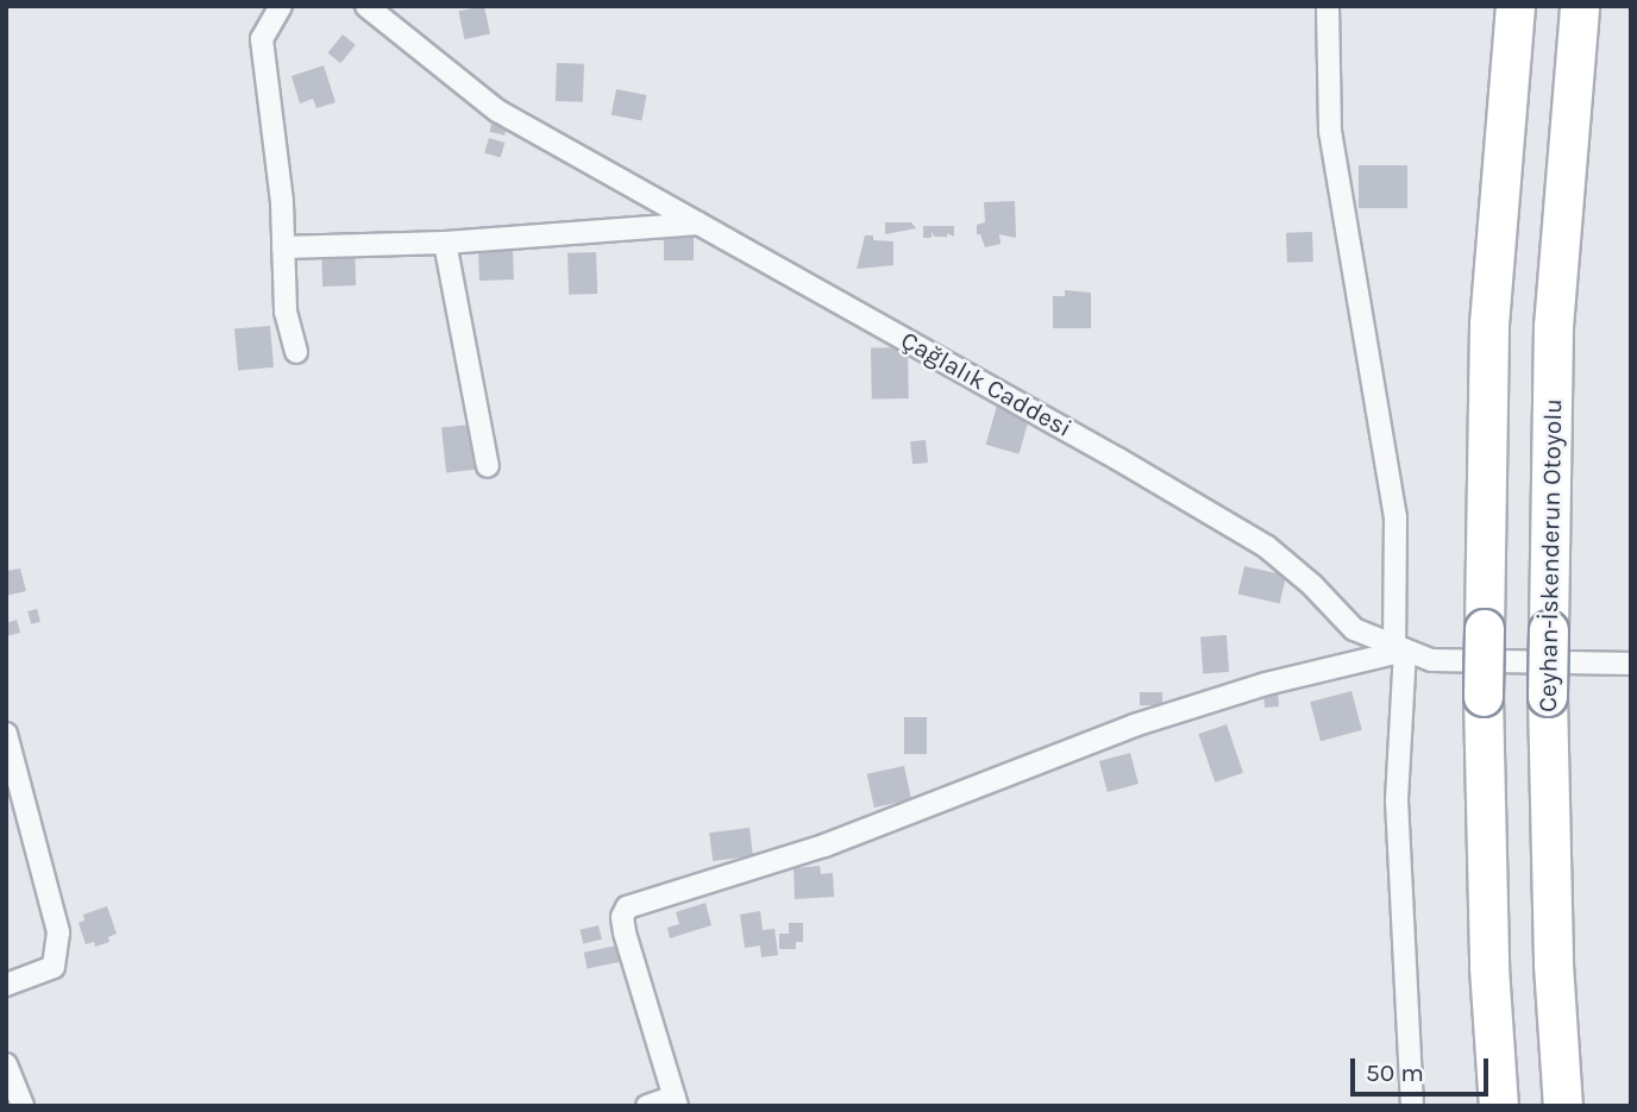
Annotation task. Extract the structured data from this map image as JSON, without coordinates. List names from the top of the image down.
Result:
{
  "streets": {
    "highway": ["Ceyhan-İskenderun Otoyolu"],
    "street": ["Çağlalık Caddesi"]
  },
  "scale_bar": "50 m"
}
